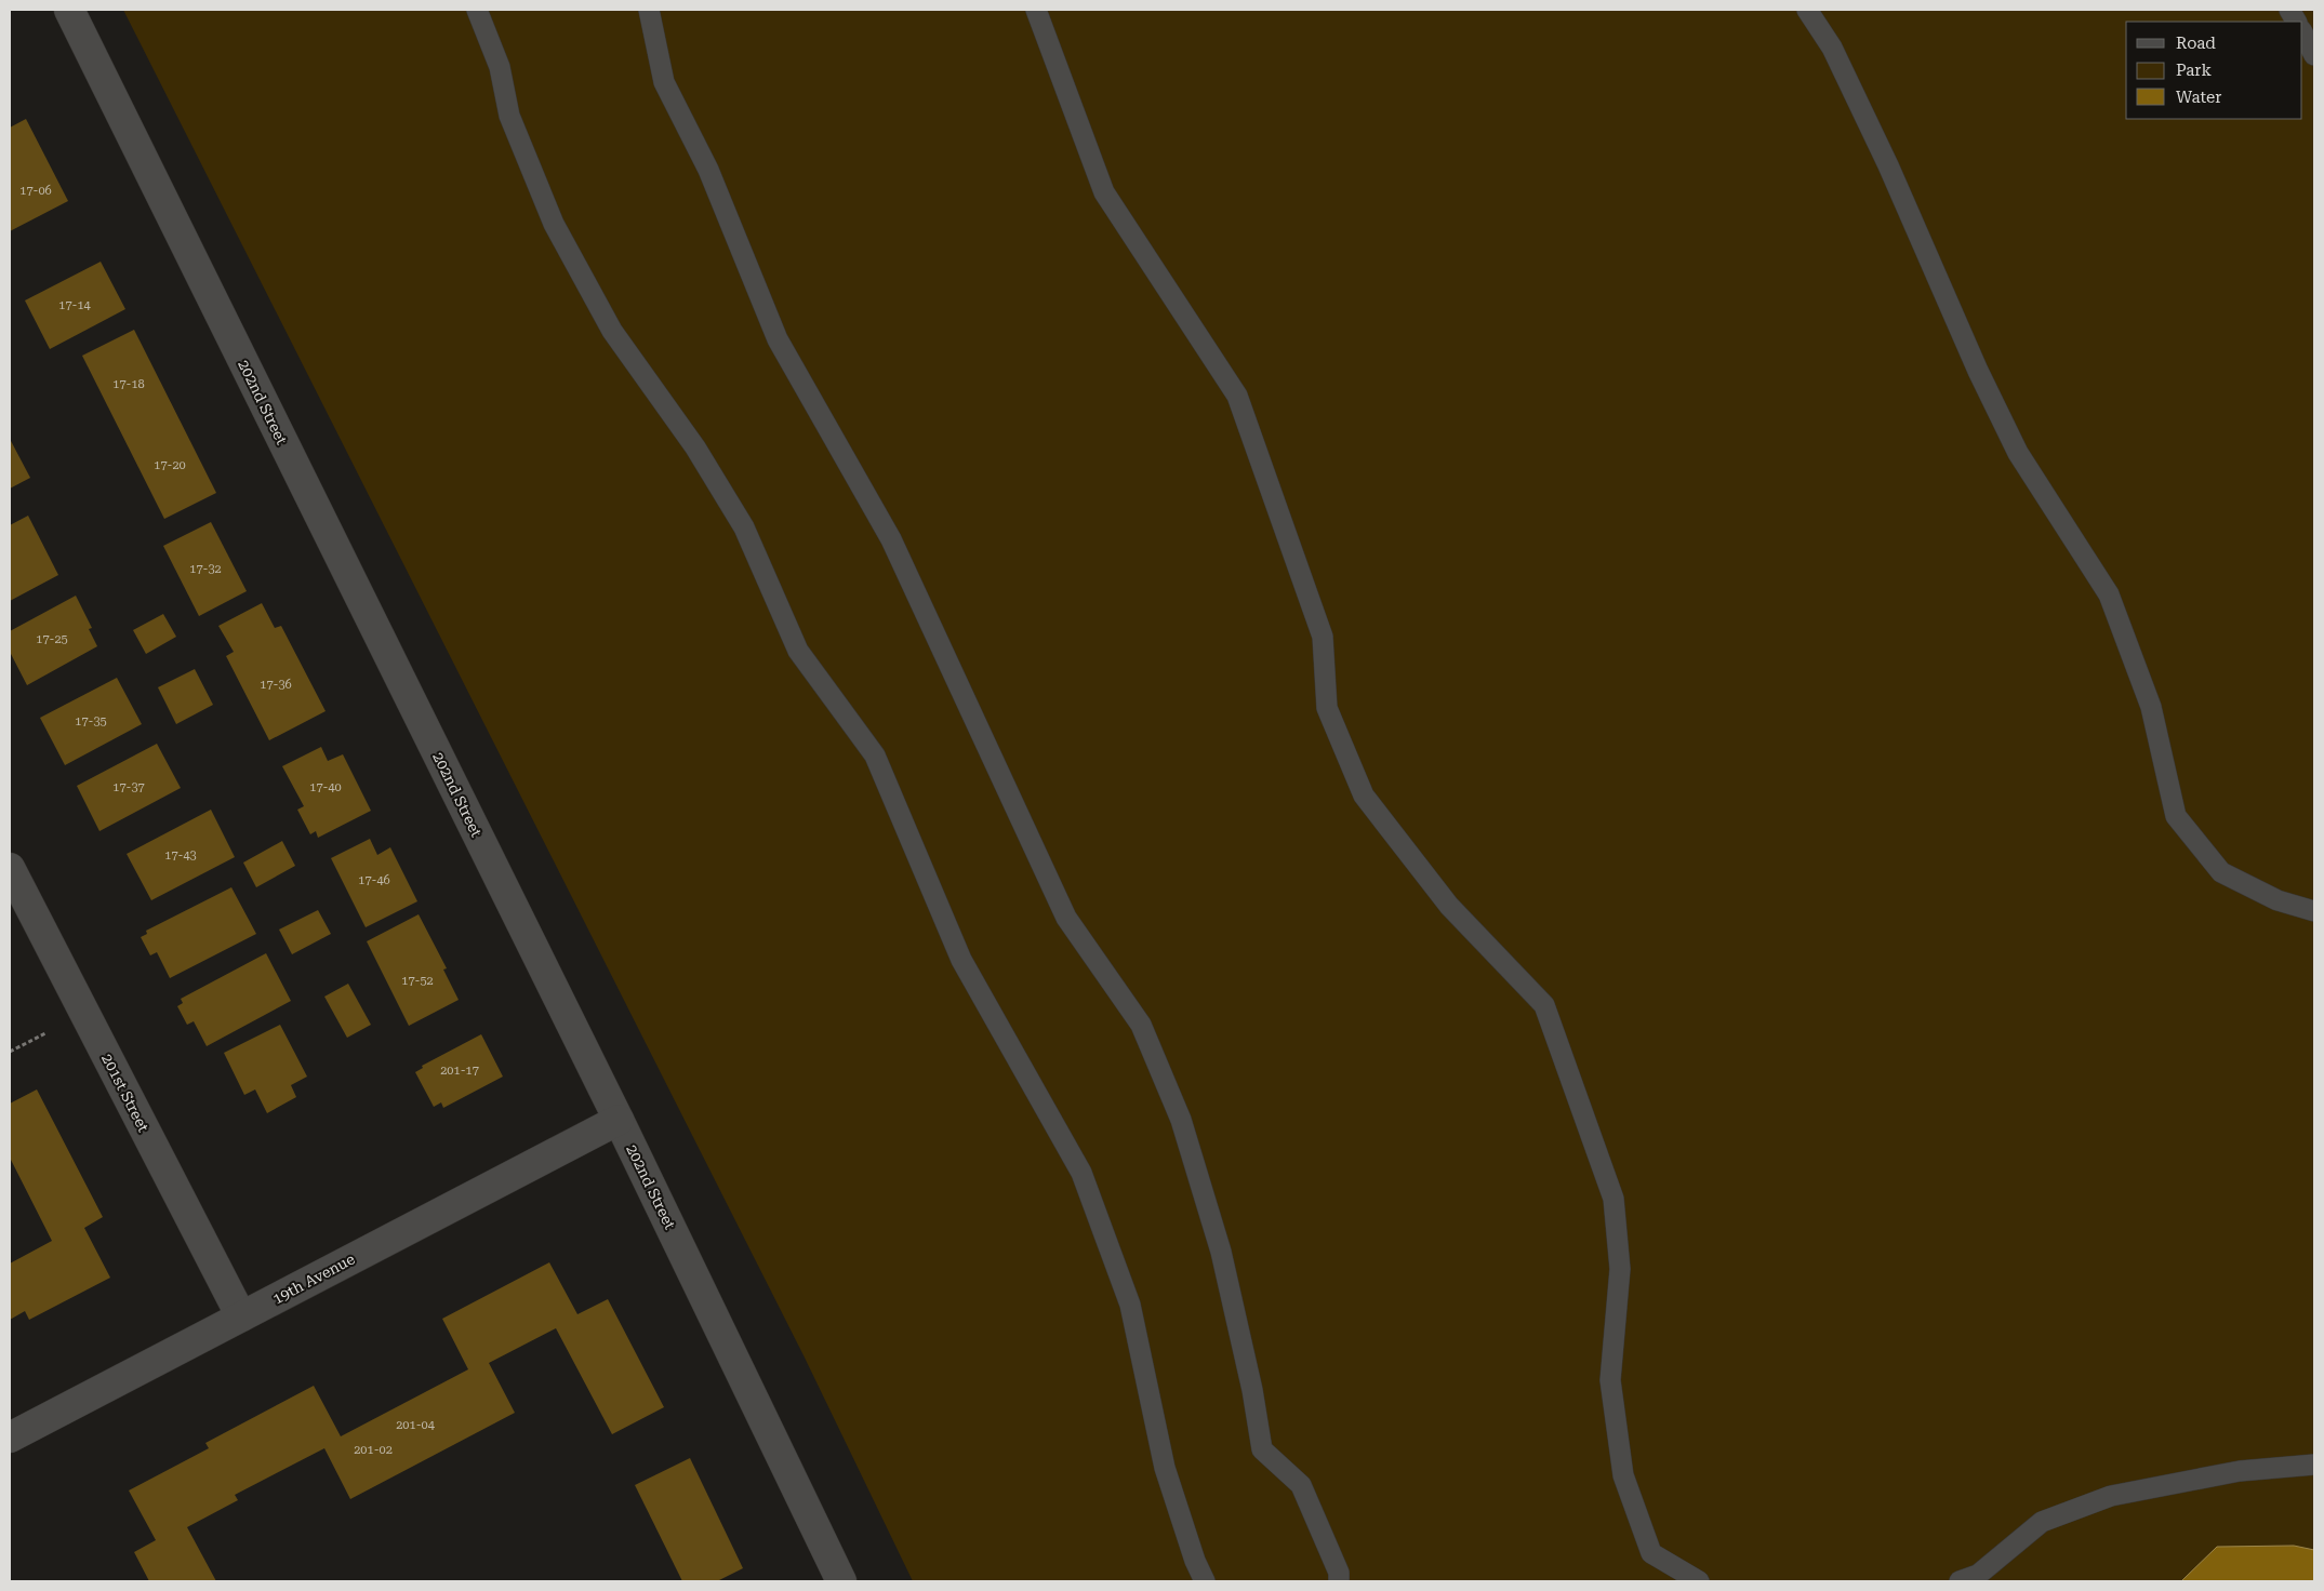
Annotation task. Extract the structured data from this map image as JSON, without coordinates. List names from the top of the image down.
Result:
{
  "streets": {
    "street": ["202nd Street", "201st Street", "19th Avenue"]
  },
  "crossings": [
    ["202nd Street", "19th Avenue"],
    ["201st Street", "19th Avenue"]
  ],
  "house_numbers": [
    "17-06",
    "17-14",
    "17-18",
    "17-20",
    "17-32",
    "17-25",
    "17-36",
    "17-35",
    "17-37",
    "17-40",
    "17-43",
    "17-46",
    "17-52",
    "201-17",
    "201-04",
    "201-02"
  ],
  "legend": ["Road", "Park", "Water"]
}
